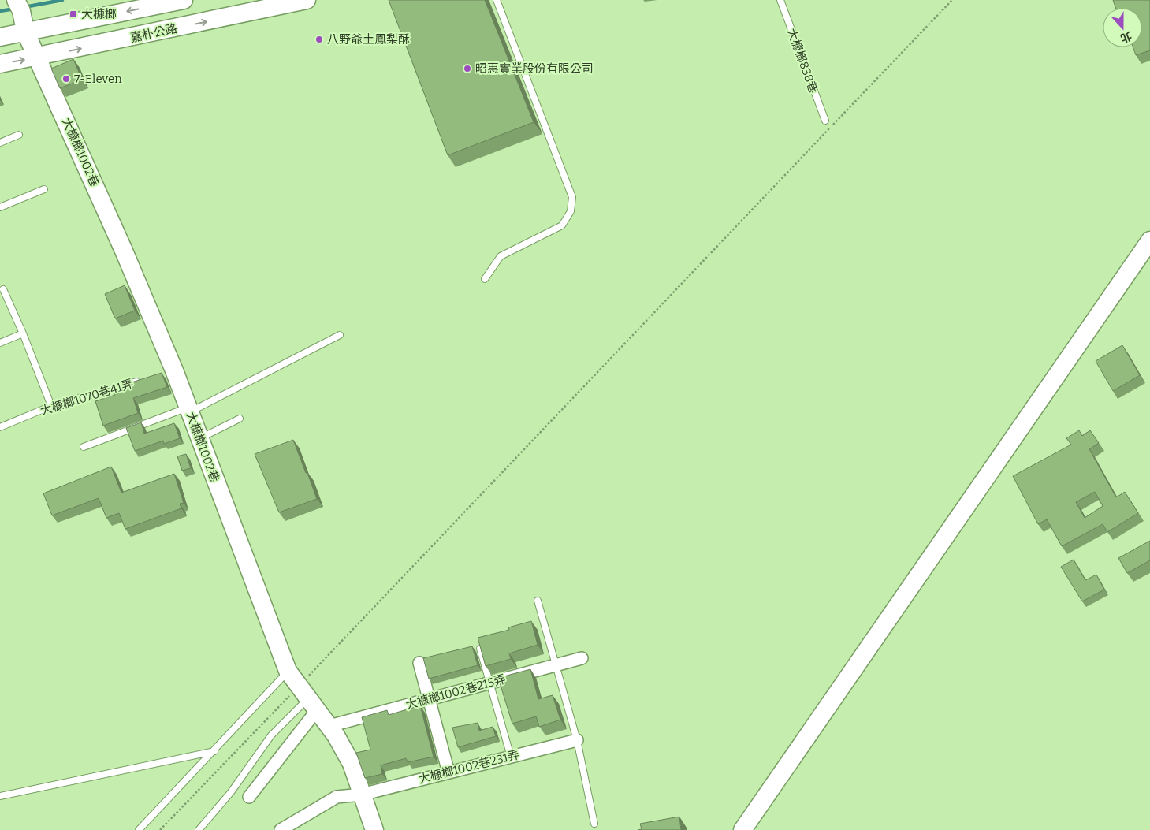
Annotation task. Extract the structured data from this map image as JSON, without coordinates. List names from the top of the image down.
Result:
{
  "streets": {
    "main road": ["嘉朴公路", "大槺榔1002巷"],
    "street": ["大槺榔1002巷215弄", "大槺榔1002巷231弄"],
    "lane": ["大槺榔838巷", "大槺榔1070巷41弄"]
  },
  "crossings": [
    ["嘉朴公路", "大槺榔1002巷"],
    ["大槺榔1002巷", "大槺榔1002巷215弄"],
    ["大槺榔1002巷", "大槺榔1002巷231弄"]
  ],
  "places": {
    "transit": ["大槺榔"],
    "other": ["八野爺土鳳梨酥", "昭惠實業股份有限公司", "7-Eleven"]
  },
  "north": "bottom"
}
